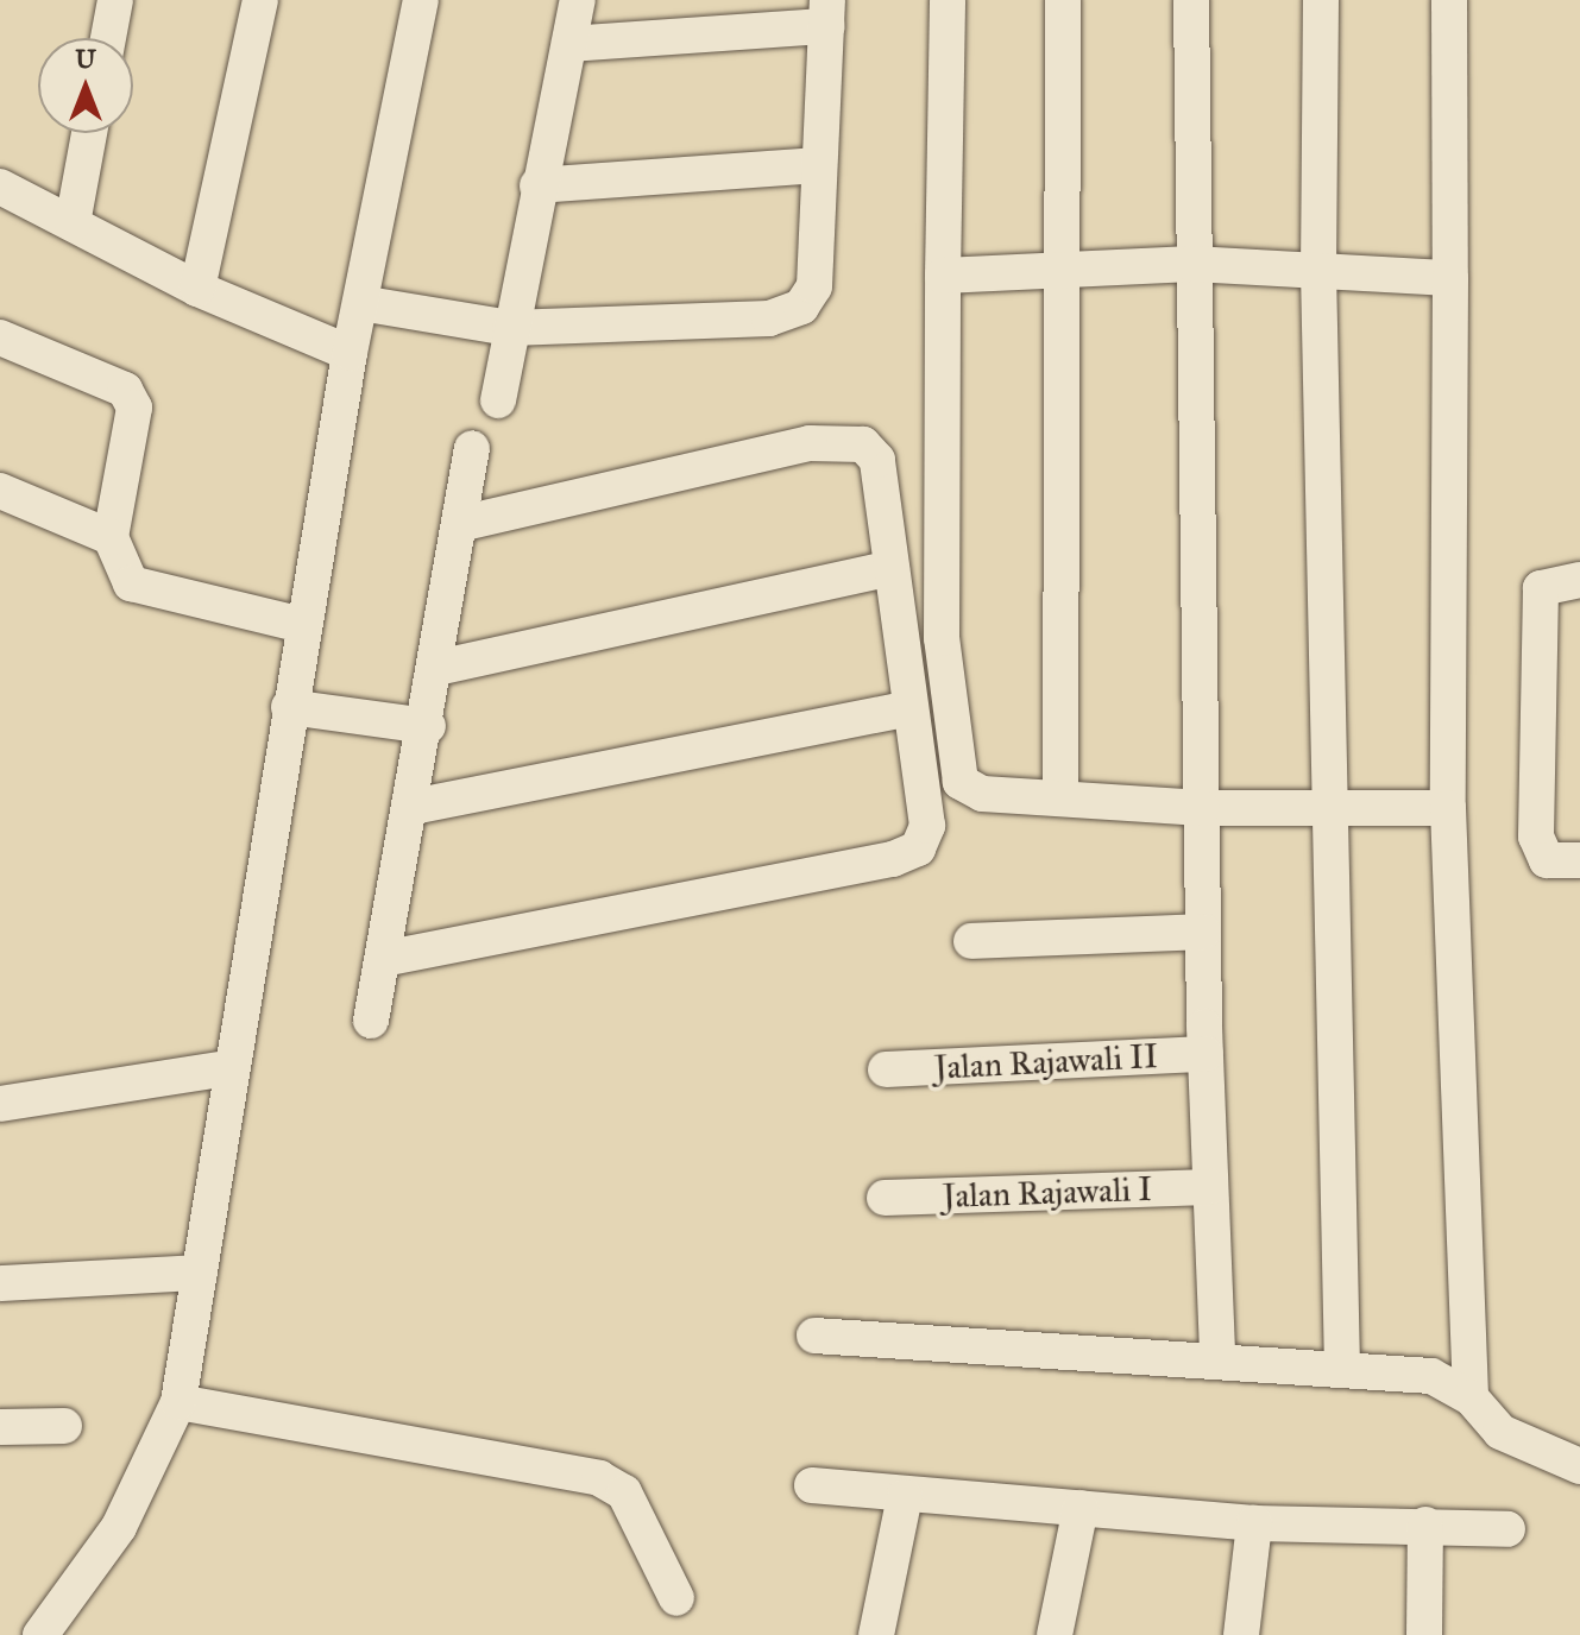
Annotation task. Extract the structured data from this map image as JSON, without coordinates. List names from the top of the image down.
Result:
{
  "streets": {
    "street": ["Jalan Rajawali II", "Jalan Rajawali I"]
  },
  "north": "top"
}
